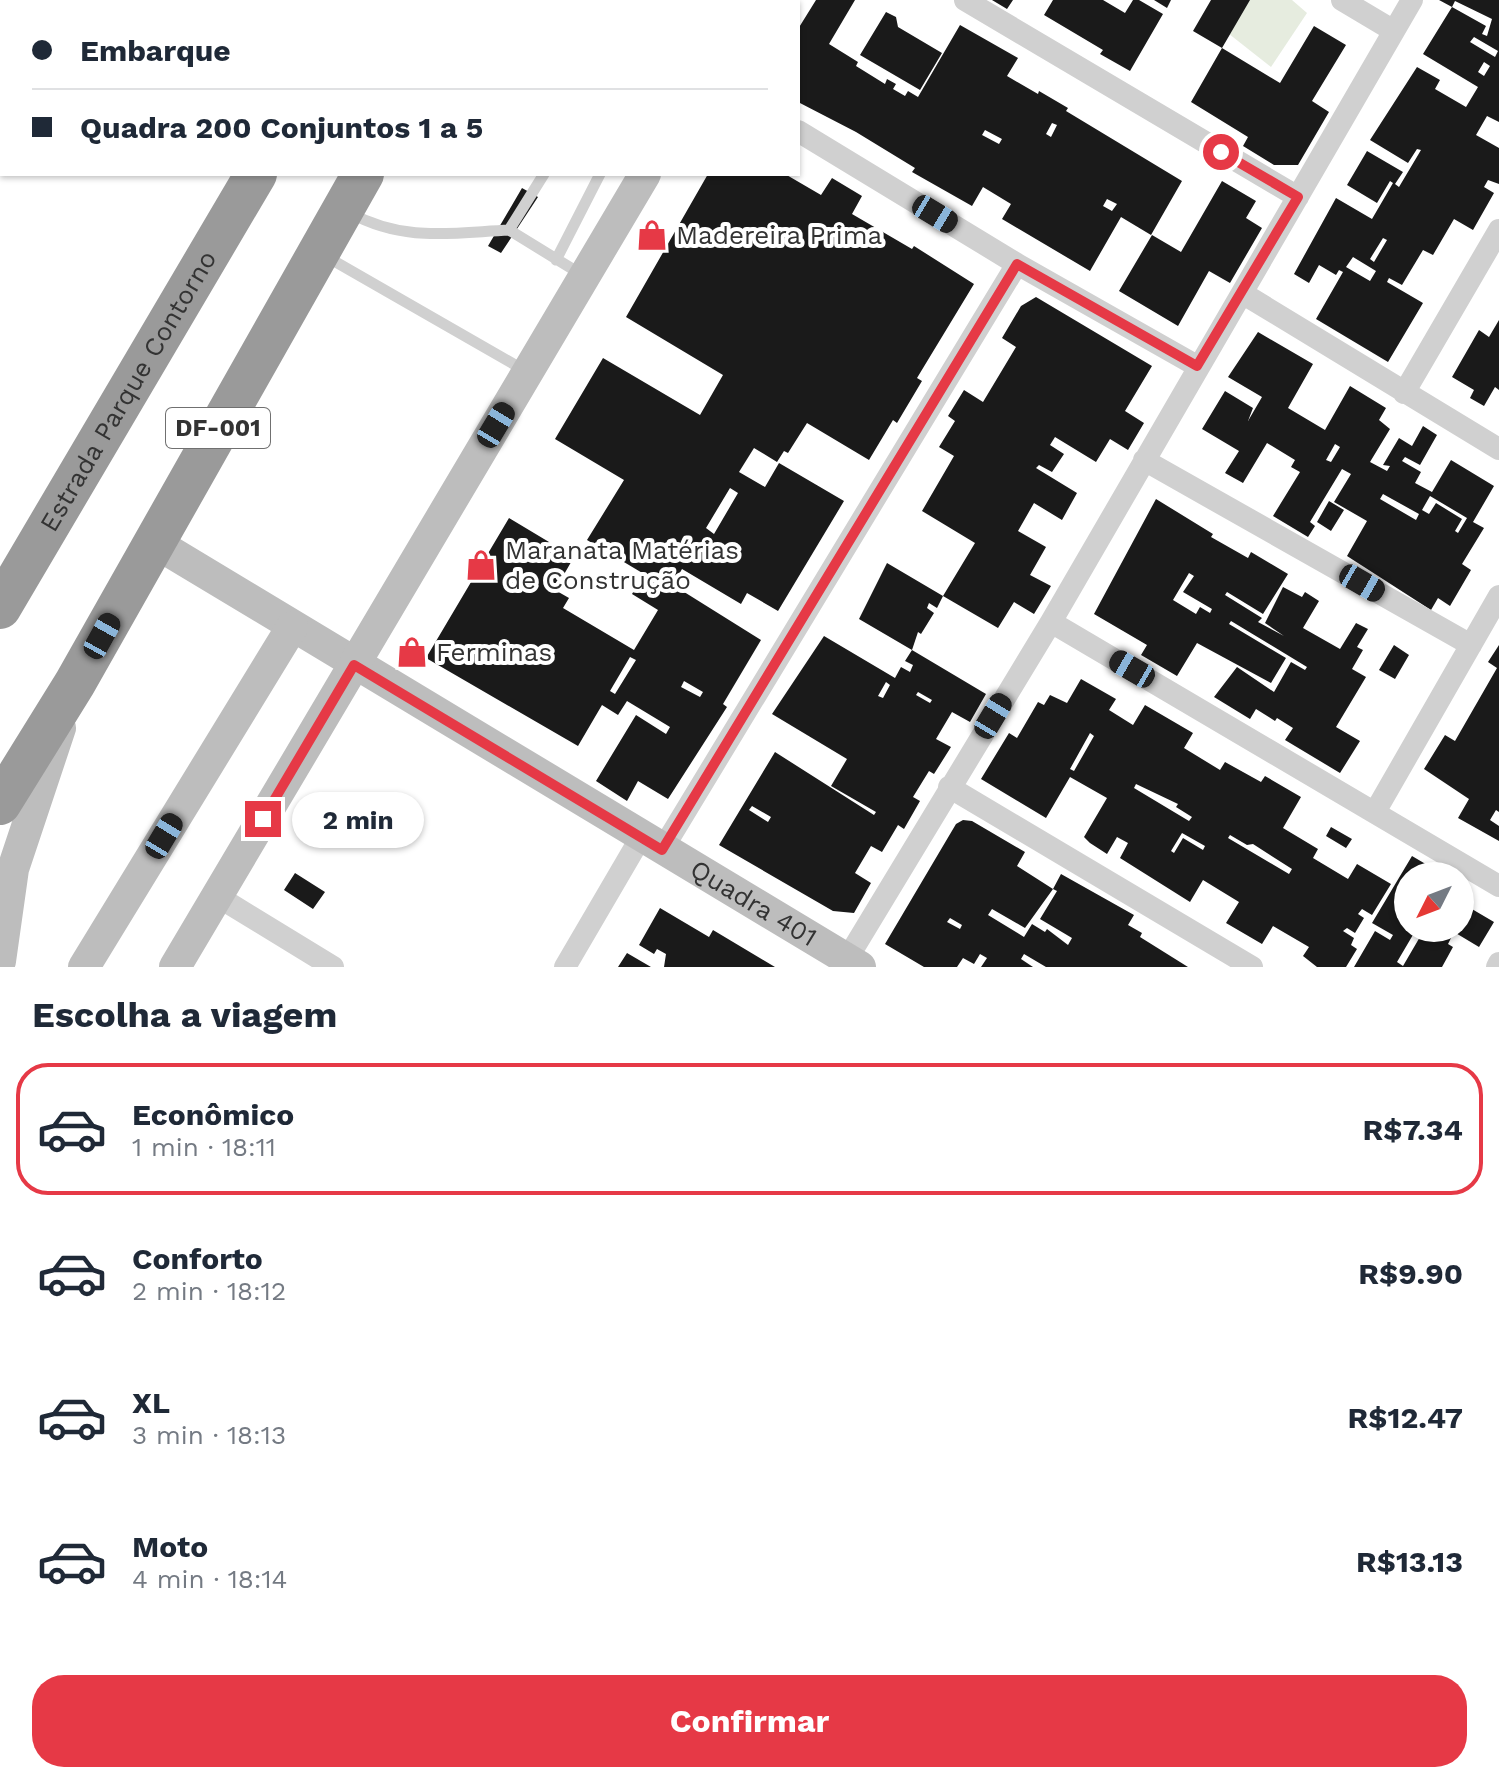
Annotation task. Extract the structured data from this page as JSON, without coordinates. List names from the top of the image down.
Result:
{
  "streets": {
    "highway": ["Estrada Parque Contorno", "DF-001"],
    "street": ["Quadra 401"]
  },
  "crossings": [
    ["DF-001", "Quadra 401"]
  ],
  "places": {
    "shop": ["Madereira Prima", "Maranata Matérias de Construção", "Ferminas"]
  },
  "north": "bottom left",
  "page": {
    "banner": ["Embarque", "Quadra 200 Conjuntos 1 a 5"],
    "bubble": "2 min",
    "heading": "Escolha a viagem",
    "list": [
      {
        "name": "Econômico",
        "note": "1 min · 18:11",
        "value": "R$7.34"
      },
      {
        "name": "Conforto",
        "note": "2 min · 18:12",
        "value": "R$9.90"
      },
      {
        "name": "XL",
        "note": "3 min · 18:13",
        "value": "R$12.47"
      },
      {
        "name": "Moto",
        "note": "4 min · 18:14",
        "value": "R$13.13"
      }
    ],
    "buttons": "Confirmar"
  }
}
